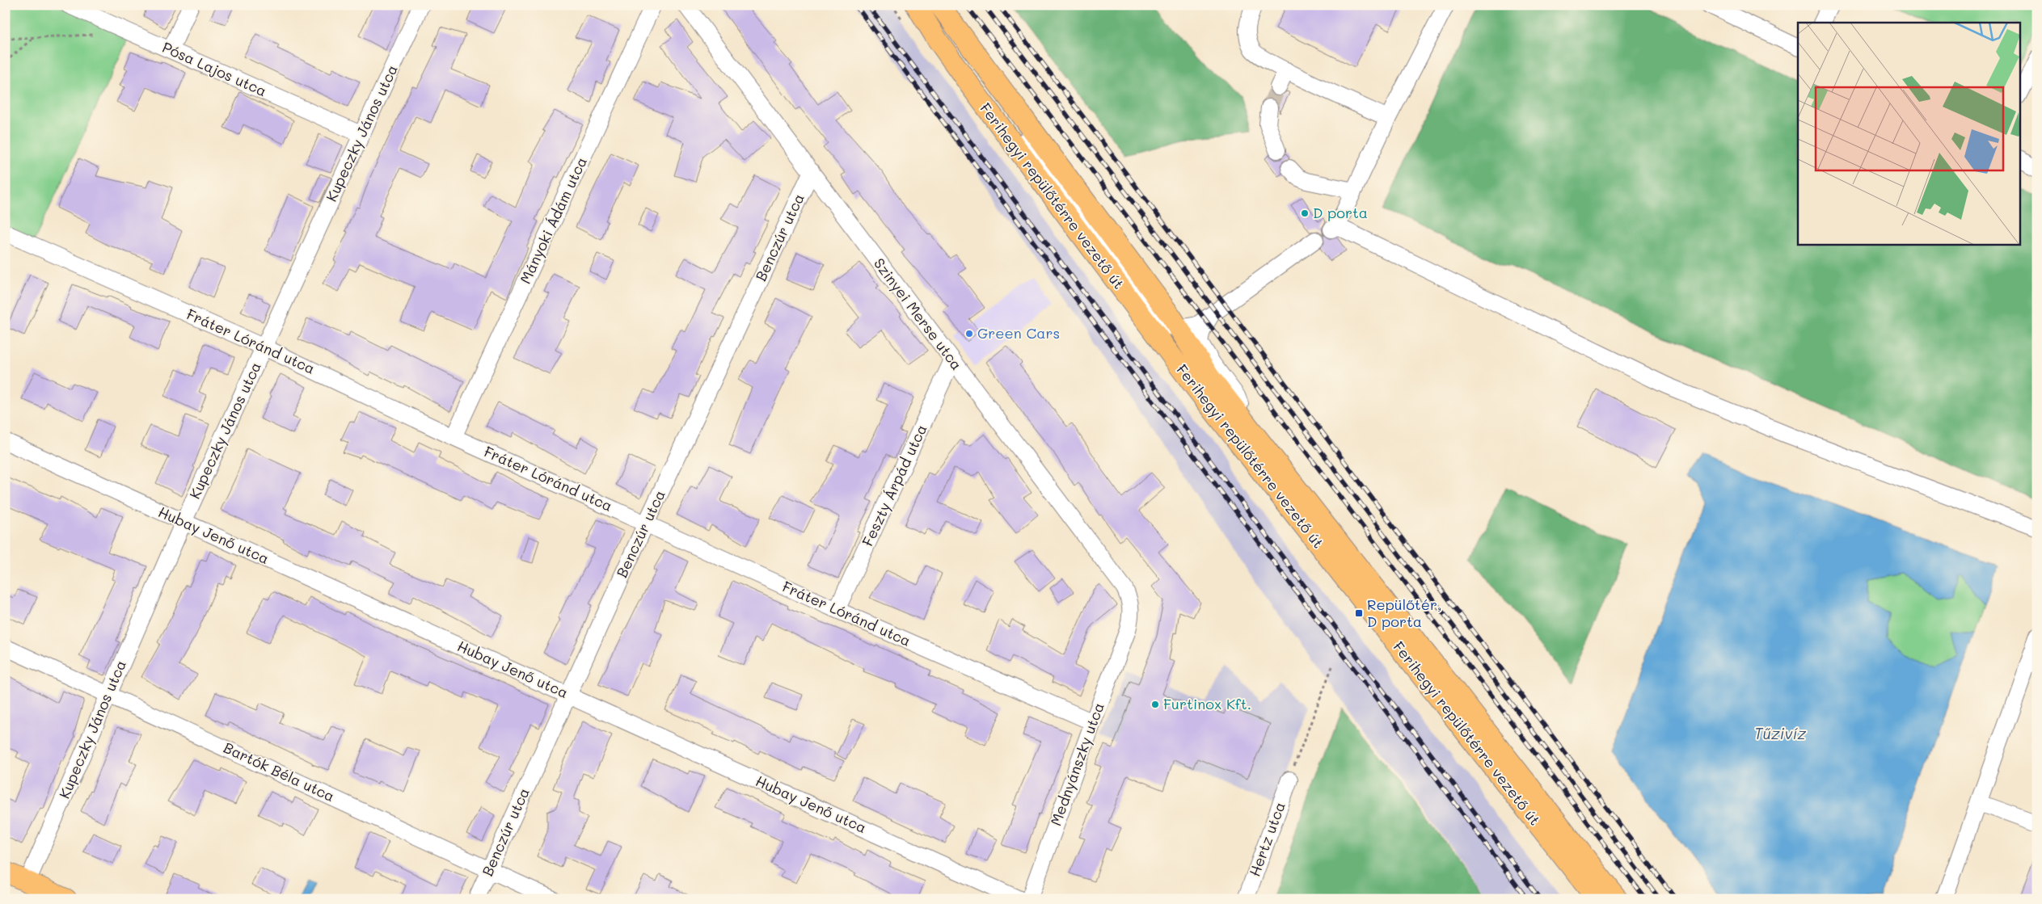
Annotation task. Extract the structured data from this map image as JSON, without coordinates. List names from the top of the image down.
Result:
{
  "streets": {
    "main road": ["Ferihegyi repülőtérre vezető út"],
    "street": [
      "Pósa Lajos utca",
      "Kupeczky János utca",
      "Mányoki Ádám utca",
      "Benczúr utca",
      "Szinyei Merse utca",
      "Fráter Lóránd utca",
      "Feszty Árpád utca",
      "Hubay Jenő utca",
      "Mednyánszky utca",
      "Bartók Béla utca",
      "Hertz utca"
    ]
  },
  "crossings": [
    ["Pósa Lajos utca", "Kupeczky János utca"],
    ["Kupeczky János utca", "Fráter Lóránd utca"],
    ["Kupeczky János utca", "Hubay Jenő utca"],
    ["Kupeczky János utca", "Bartók Béla utca"],
    ["Mányoki Ádám utca", "Fráter Lóránd utca"],
    ["Benczúr utca", "Szinyei Merse utca"],
    ["Benczúr utca", "Fráter Lóránd utca"],
    ["Benczúr utca", "Hubay Jenő utca"],
    ["Benczúr utca", "Bartók Béla utca"],
    ["Szinyei Merse utca", "Feszty Árpád utca"],
    ["Szinyei Merse utca", "Mednyánszky utca"],
    ["Fráter Lóránd utca", "Feszty Árpád utca"],
    ["Fráter Lóránd utca", "Mednyánszky utca"]
  ],
  "water": ["Tűzivíz"],
  "places": {
    "other": ["D porta", "Green Cars", "Furtinox Kft."],
    "transit": ["Repülőtér, D porta"]
  }
}
